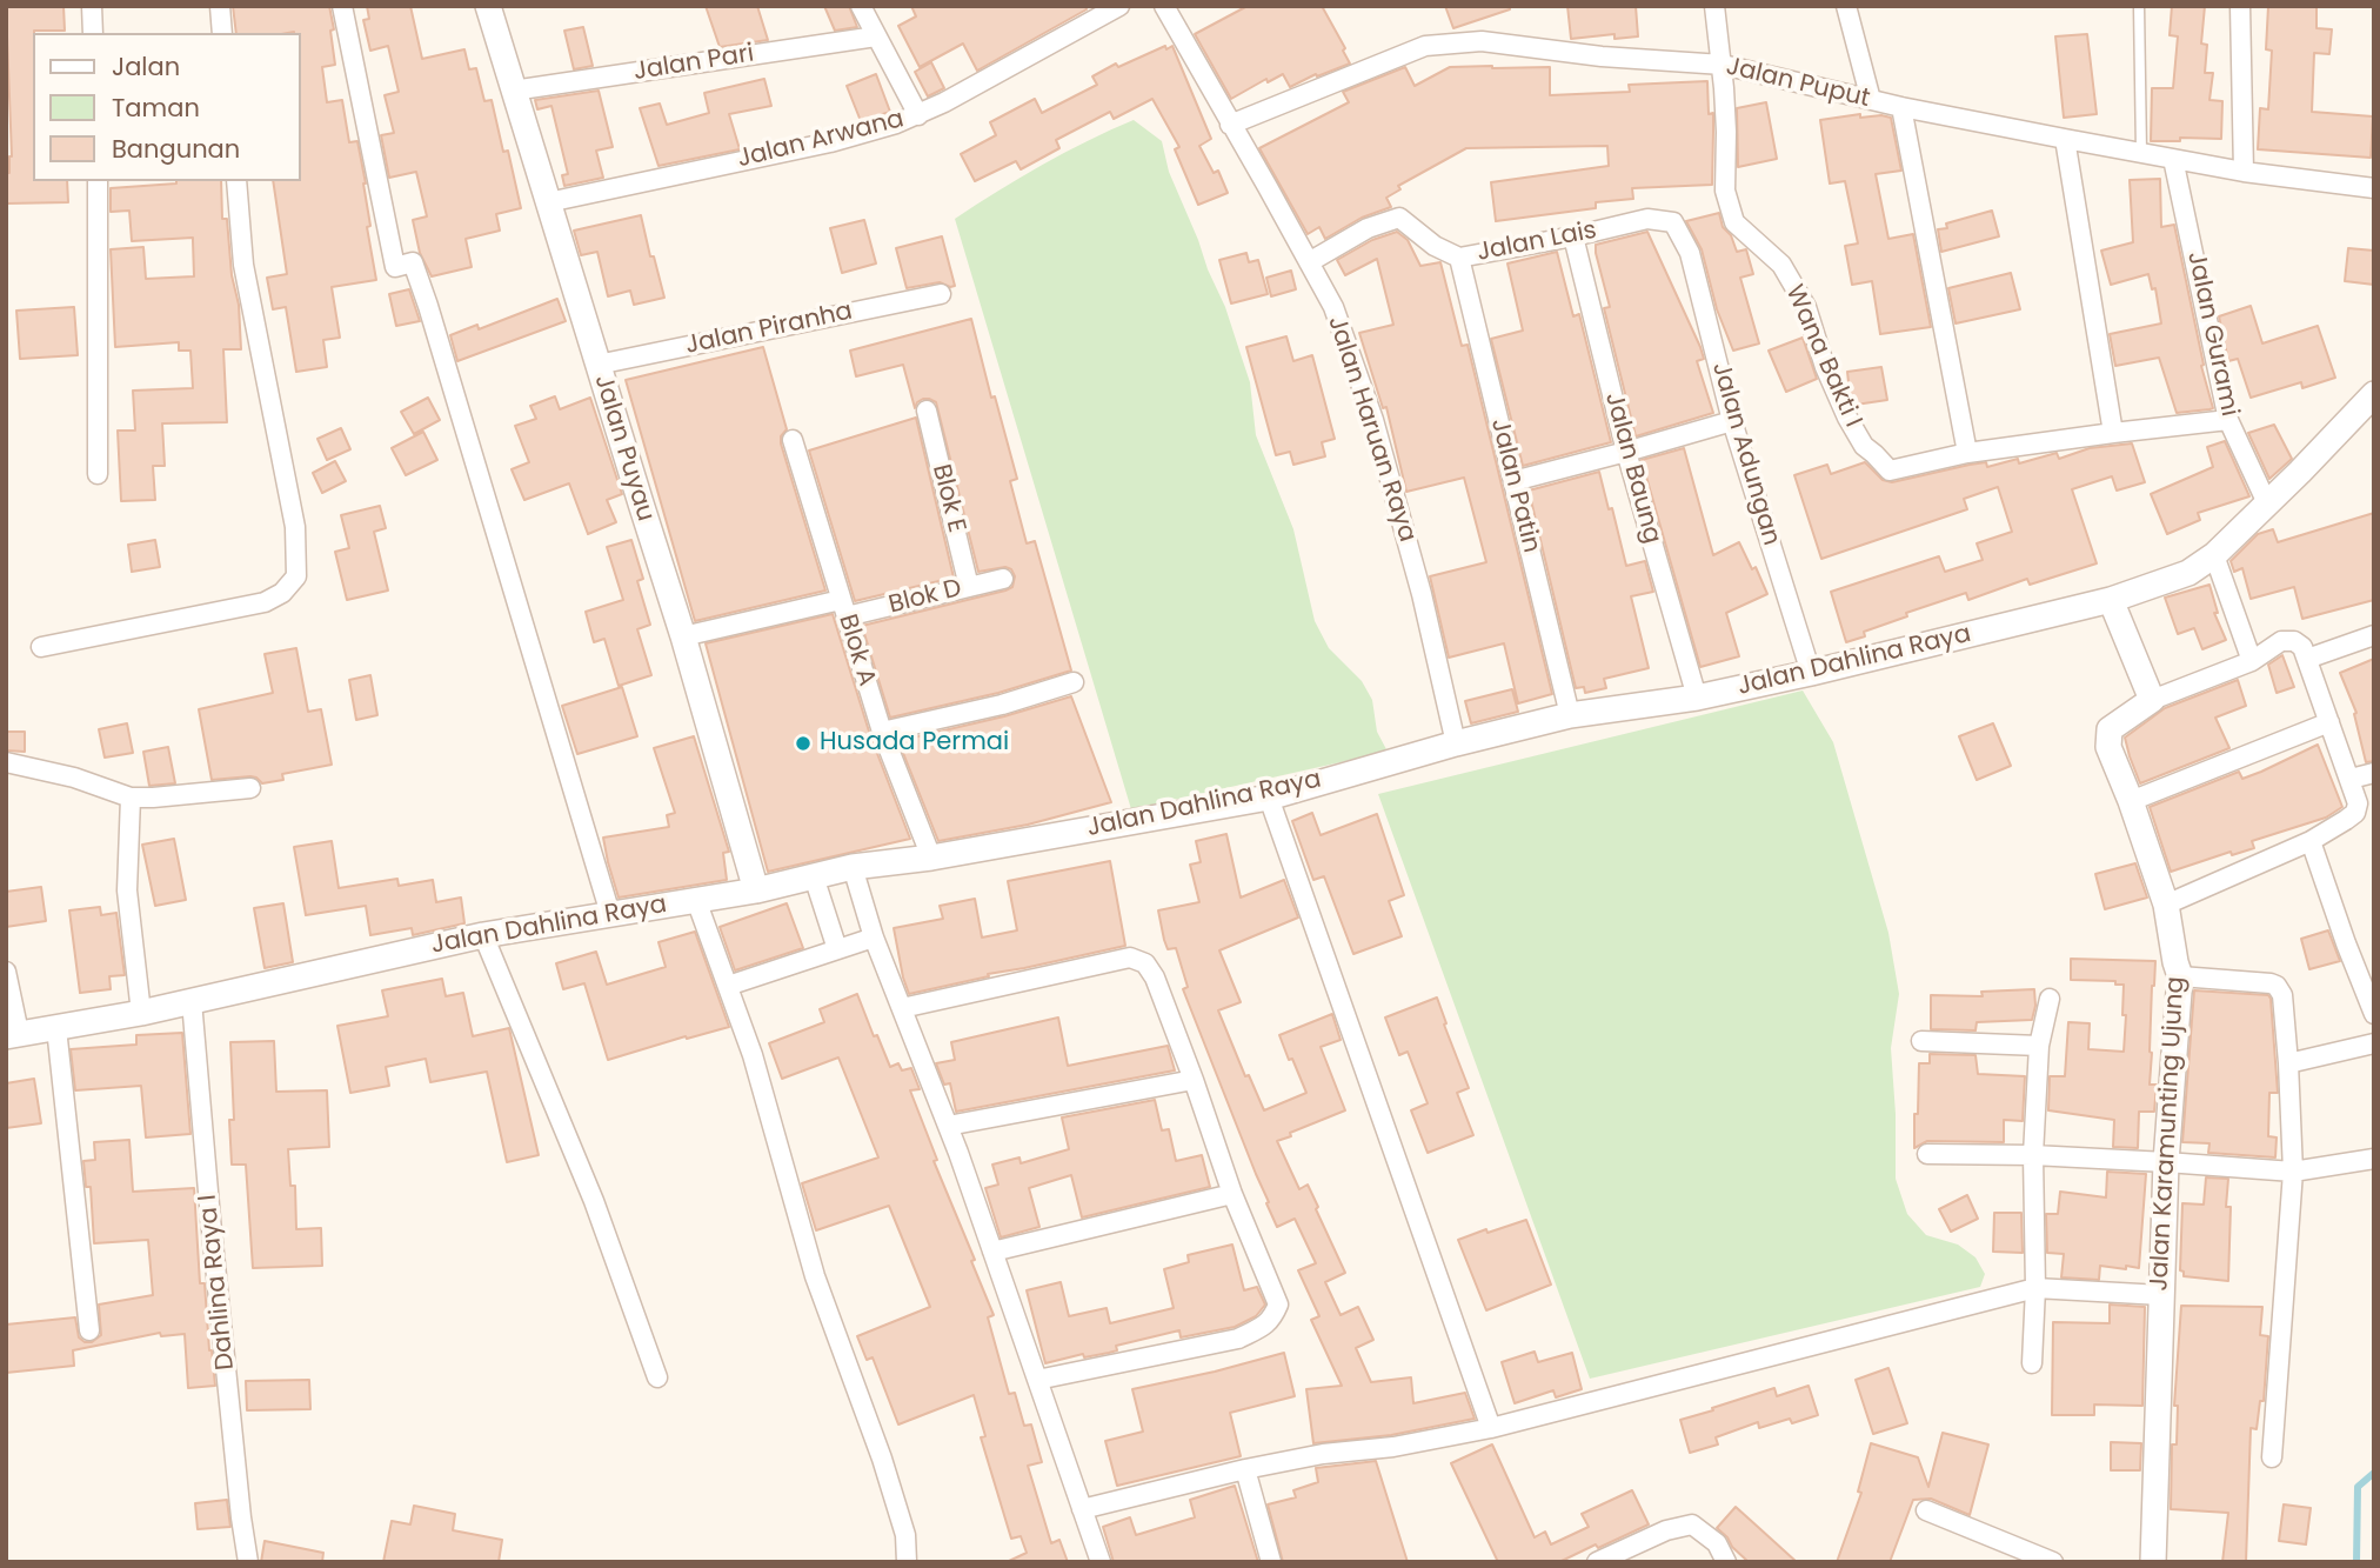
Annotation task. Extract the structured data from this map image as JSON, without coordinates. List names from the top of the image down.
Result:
{
  "streets": {
    "street": [
      "Jalan Pari",
      "Jalan Puput",
      "Jalan Arwana",
      "Jalan Lais",
      "Jalan Piranha",
      "Jalan Gurami",
      "Wana Bakti I",
      "Jalan Haruan Raya",
      "Jalan Puyau",
      "Jalan Adungan",
      "Jalan Baung",
      "Jalan Patin",
      "Blok E",
      "Blok D",
      "Blok A",
      "Jalan Dahlina Raya",
      "Jalan Karamunting Ujung",
      "Dahlina Raya I"
    ]
  },
  "crossings": [
    ["Jalan Pari", "Jalan Puyau"],
    ["Jalan Puput", "Jalan Gurami"],
    ["Jalan Puput", "Wana Bakti I"],
    ["Jalan Puput", "Jalan Haruan Raya"],
    ["Jalan Arwana", "Jalan Puyau"],
    ["Jalan Lais", "Jalan Haruan Raya"],
    ["Jalan Lais", "Jalan Adungan"],
    ["Jalan Lais", "Jalan Baung"],
    ["Jalan Lais", "Jalan Patin"],
    ["Jalan Piranha", "Jalan Puyau"],
    ["Jalan Gurami", "Jalan Dahlina Raya"],
    ["Jalan Haruan Raya", "Jalan Dahlina Raya"],
    ["Jalan Puyau", "Blok D"],
    ["Jalan Puyau", "Jalan Dahlina Raya"],
    ["Jalan Adungan", "Jalan Dahlina Raya"],
    ["Jalan Baung", "Jalan Dahlina Raya"],
    ["Jalan Patin", "Jalan Dahlina Raya"],
    ["Blok E", "Blok D"],
    ["Blok D", "Blok A"],
    ["Blok A", "Jalan Dahlina Raya"],
    ["Jalan Dahlina Raya", "Dahlina Raya I"]
  ],
  "places": ["Husada Permai"],
  "legend": ["Jalan", "Taman", "Bangunan"]
}
